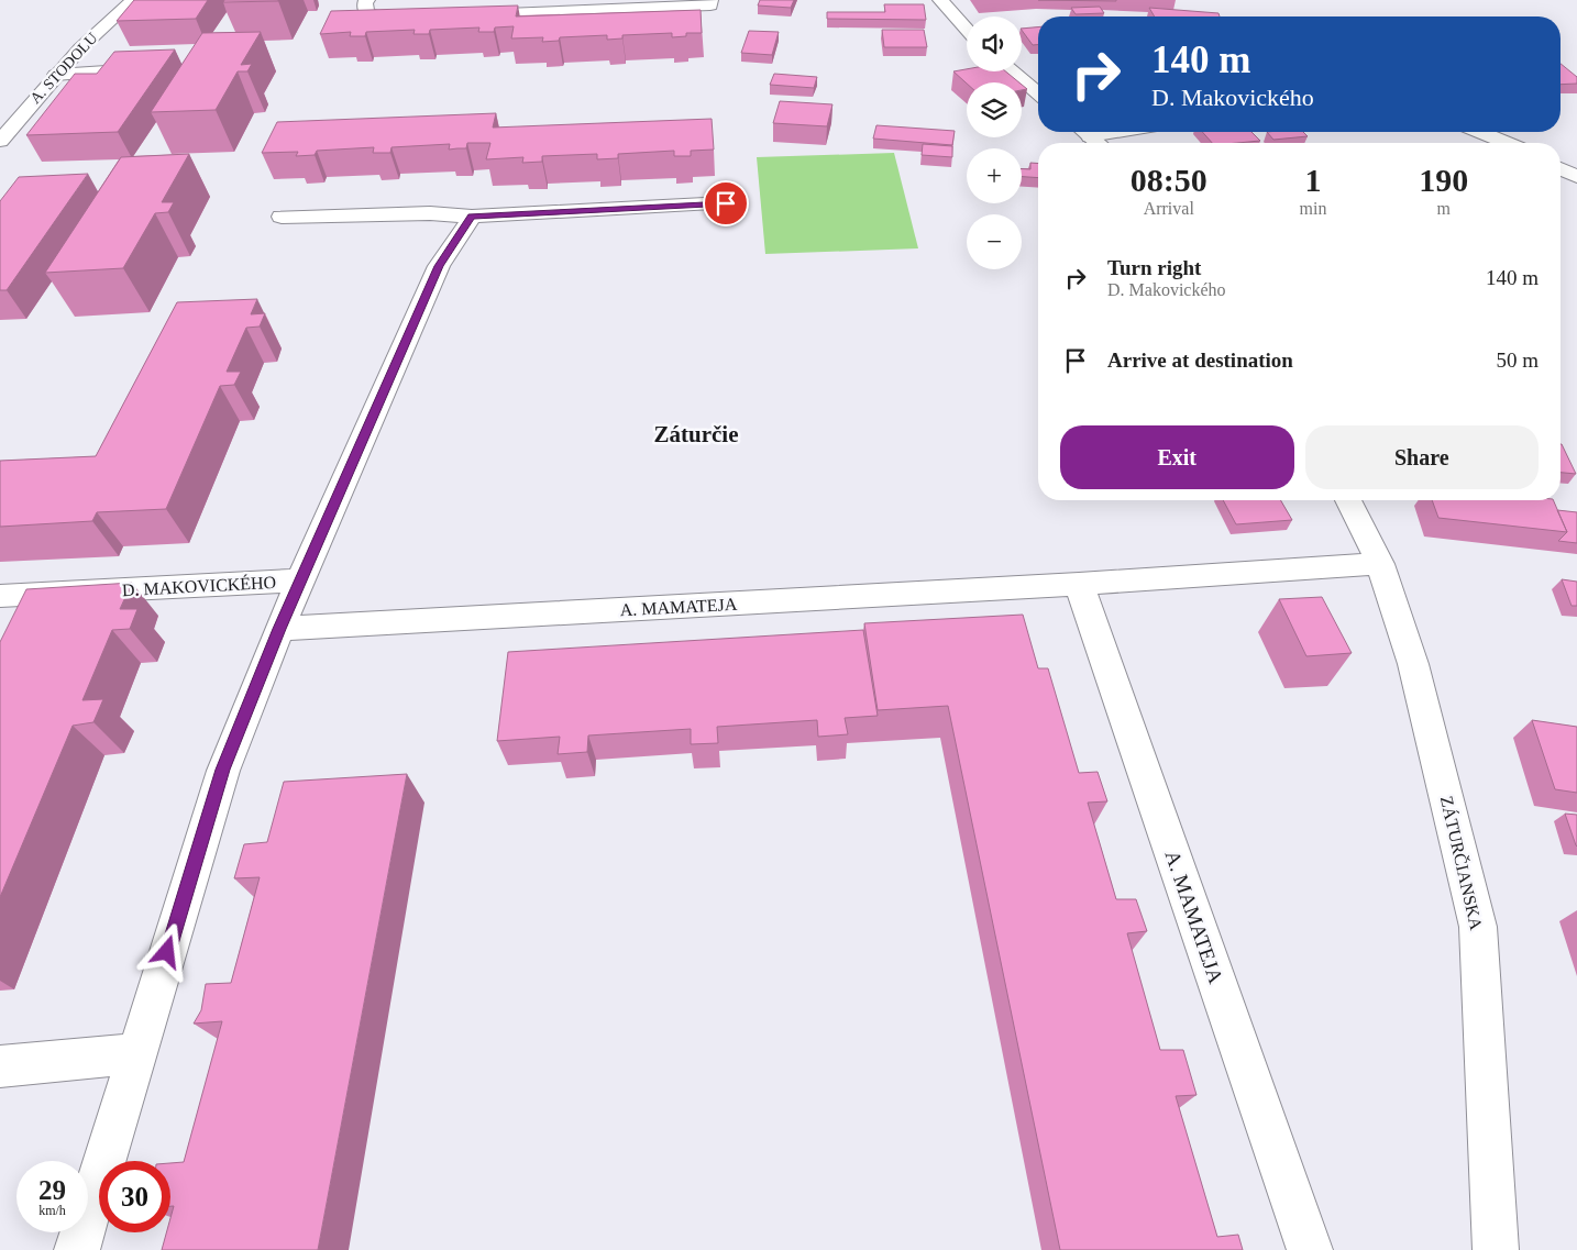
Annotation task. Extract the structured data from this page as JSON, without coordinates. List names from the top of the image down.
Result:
{
  "streets": {
    "street": [
      "A. STODOLU",
      "D. MAKOVICKÉHO",
      "A. MAMATEJA",
      "ZÁTURČIANSKA"
    ]
  },
  "crossings": [
    ["D. MAKOVICKÉHO", "A. MAMATEJA"],
    ["A. MAMATEJA", "ZÁTURČIANSKA"]
  ],
  "districts": ["Záturčie"],
  "page": {
    "map_buttons": ["+", "−"],
    "turn": ["140 m", "D. Makovického"],
    "eta": [
      "08:50",
      "Arrival",
      "1",
      "min",
      "190",
      "m"
    ],
    "list": [
      {
        "name": "Turn right",
        "note": "D. Makovického",
        "value": "140 m"
      },
      {
        "name": "Arrive at destination",
        "value": "50 m"
      }
    ],
    "buttons": ["Exit", "Share"],
    "speed": "29 km/h",
    "limit": "30"
  }
}
